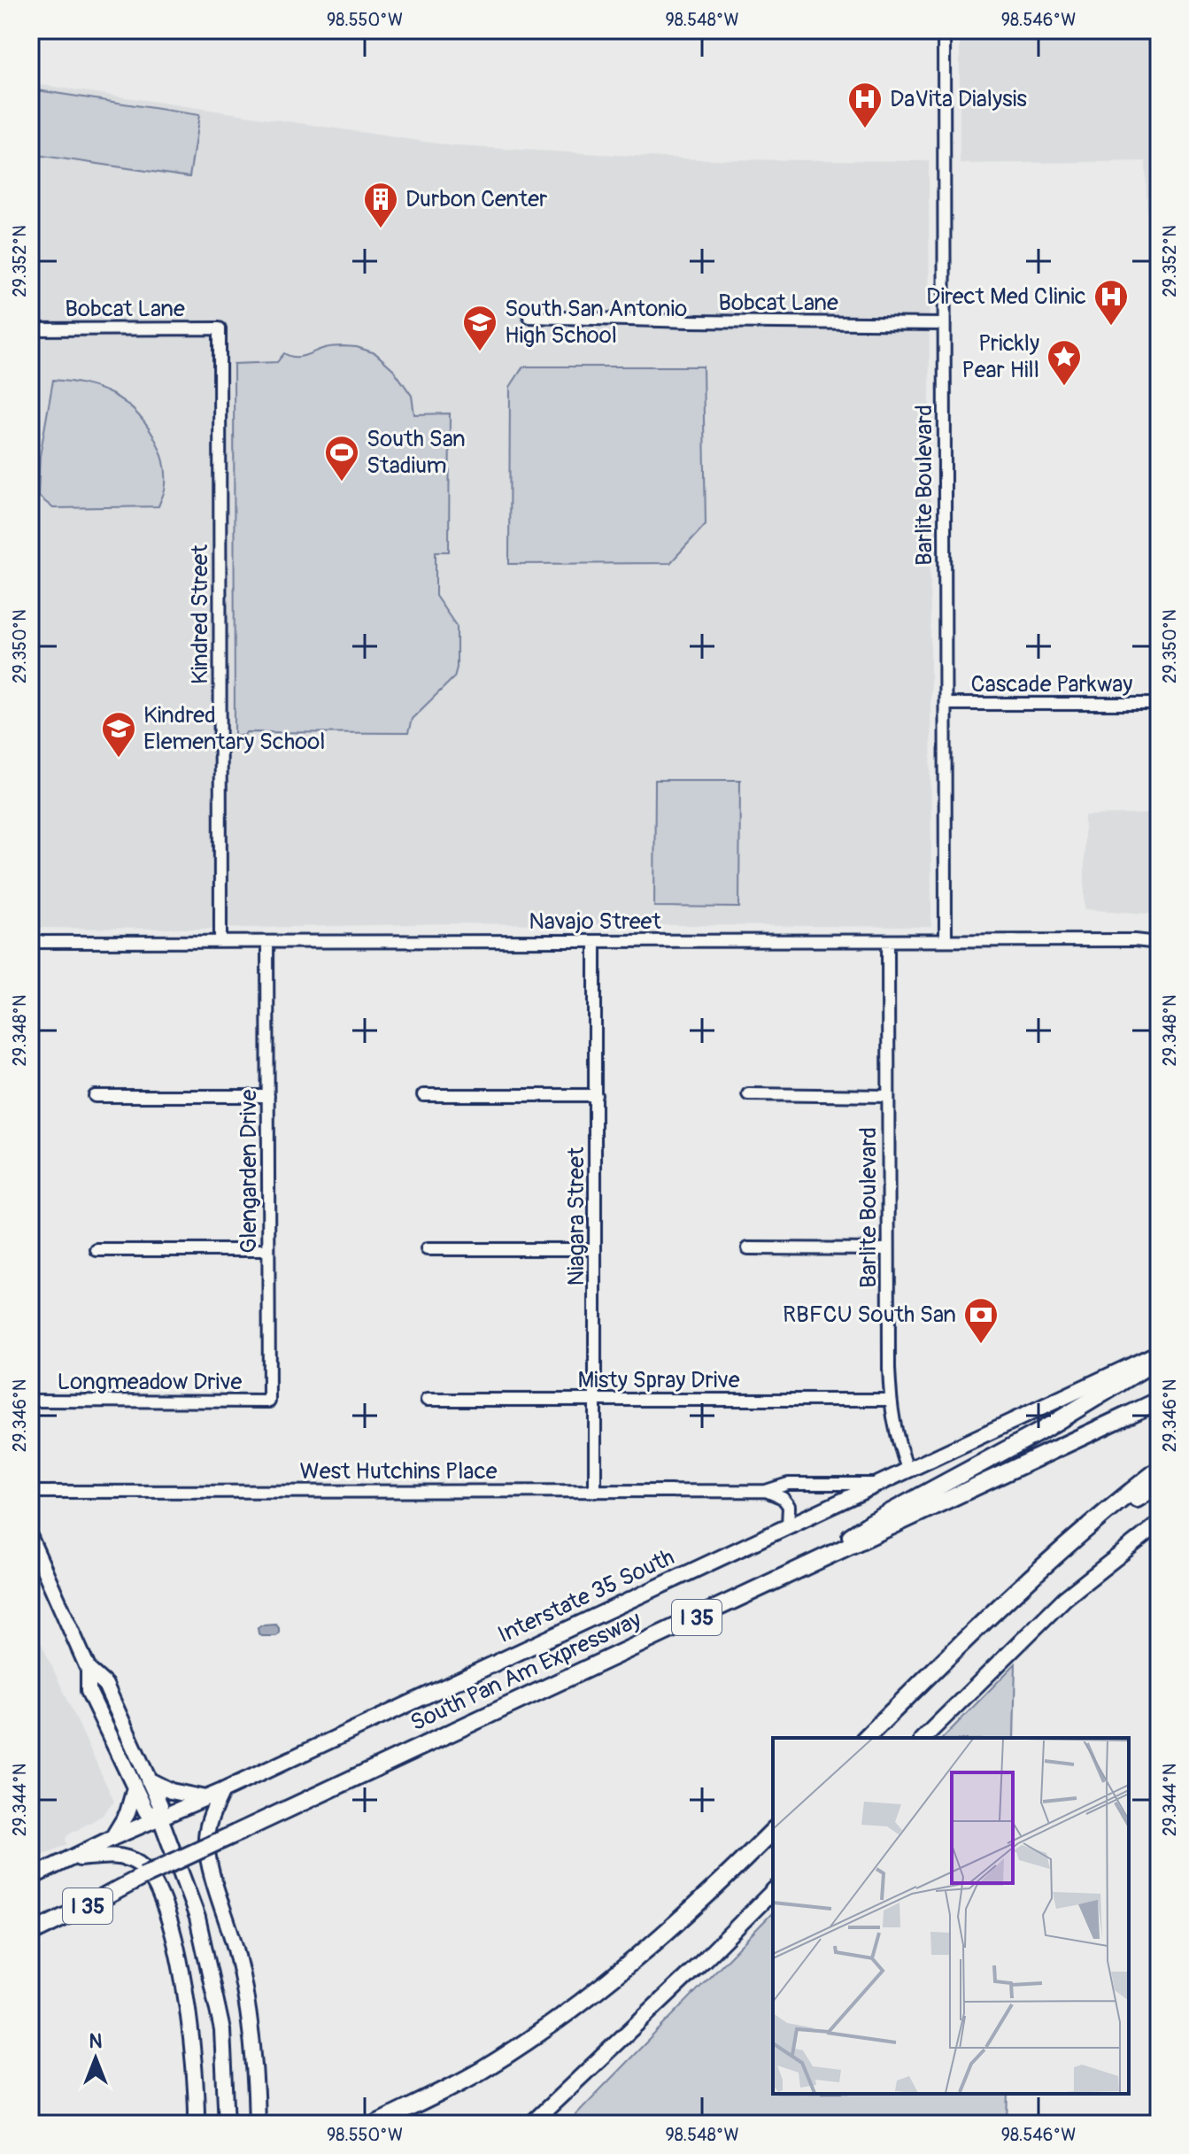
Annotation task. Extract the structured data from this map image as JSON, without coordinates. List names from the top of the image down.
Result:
{
  "streets": {
    "highway": ["I 35", "South Pan Am Expressway"],
    "main road": ["Interstate 35 South"],
    "street": [
      "Bobcat Lane",
      "Barlite Boulevard",
      "Kindred Street",
      "Cascade Parkway",
      "Navajo Street",
      "Glengarden Drive",
      "Niagara Street",
      "Misty Spray Drive",
      "Longmeadow Drive",
      "West Hutchins Place"
    ]
  },
  "crossings": [
    ["Bobcat Lane", "Barlite Boulevard"],
    ["Bobcat Lane", "Kindred Street"],
    ["Barlite Boulevard", "Cascade Parkway"],
    ["Barlite Boulevard", "Navajo Street"],
    ["Barlite Boulevard", "Misty Spray Drive"],
    ["Barlite Boulevard", "Interstate 35 South"],
    ["Kindred Street", "Navajo Street"],
    ["Navajo Street", "Glengarden Drive"],
    ["Navajo Street", "Niagara Street"],
    ["Glengarden Drive", "Longmeadow Drive"],
    ["Niagara Street", "Misty Spray Drive"],
    ["Niagara Street", "West Hutchins Place"],
    ["West Hutchins Place", "Interstate 35 South"]
  ],
  "places": {
    "hospital": ["DaVita Dialysis", "Direct Med Clinic"],
    "building": ["Durbon Center"],
    "school or university": ["South San Antonio High School", "Kindred Elementary School"],
    "place": ["Prickly Pear Hill"],
    "sports": ["South San Stadium"],
    "bank": ["RBFCU South San"]
  },
  "north": "top",
  "coordinates": [
    "98.550°W",
    "98.548°W",
    "98.546°W",
    "29.352°N",
    "29.350°N",
    "29.348°N",
    "29.346°N",
    "29.344°N"
  ]
}
